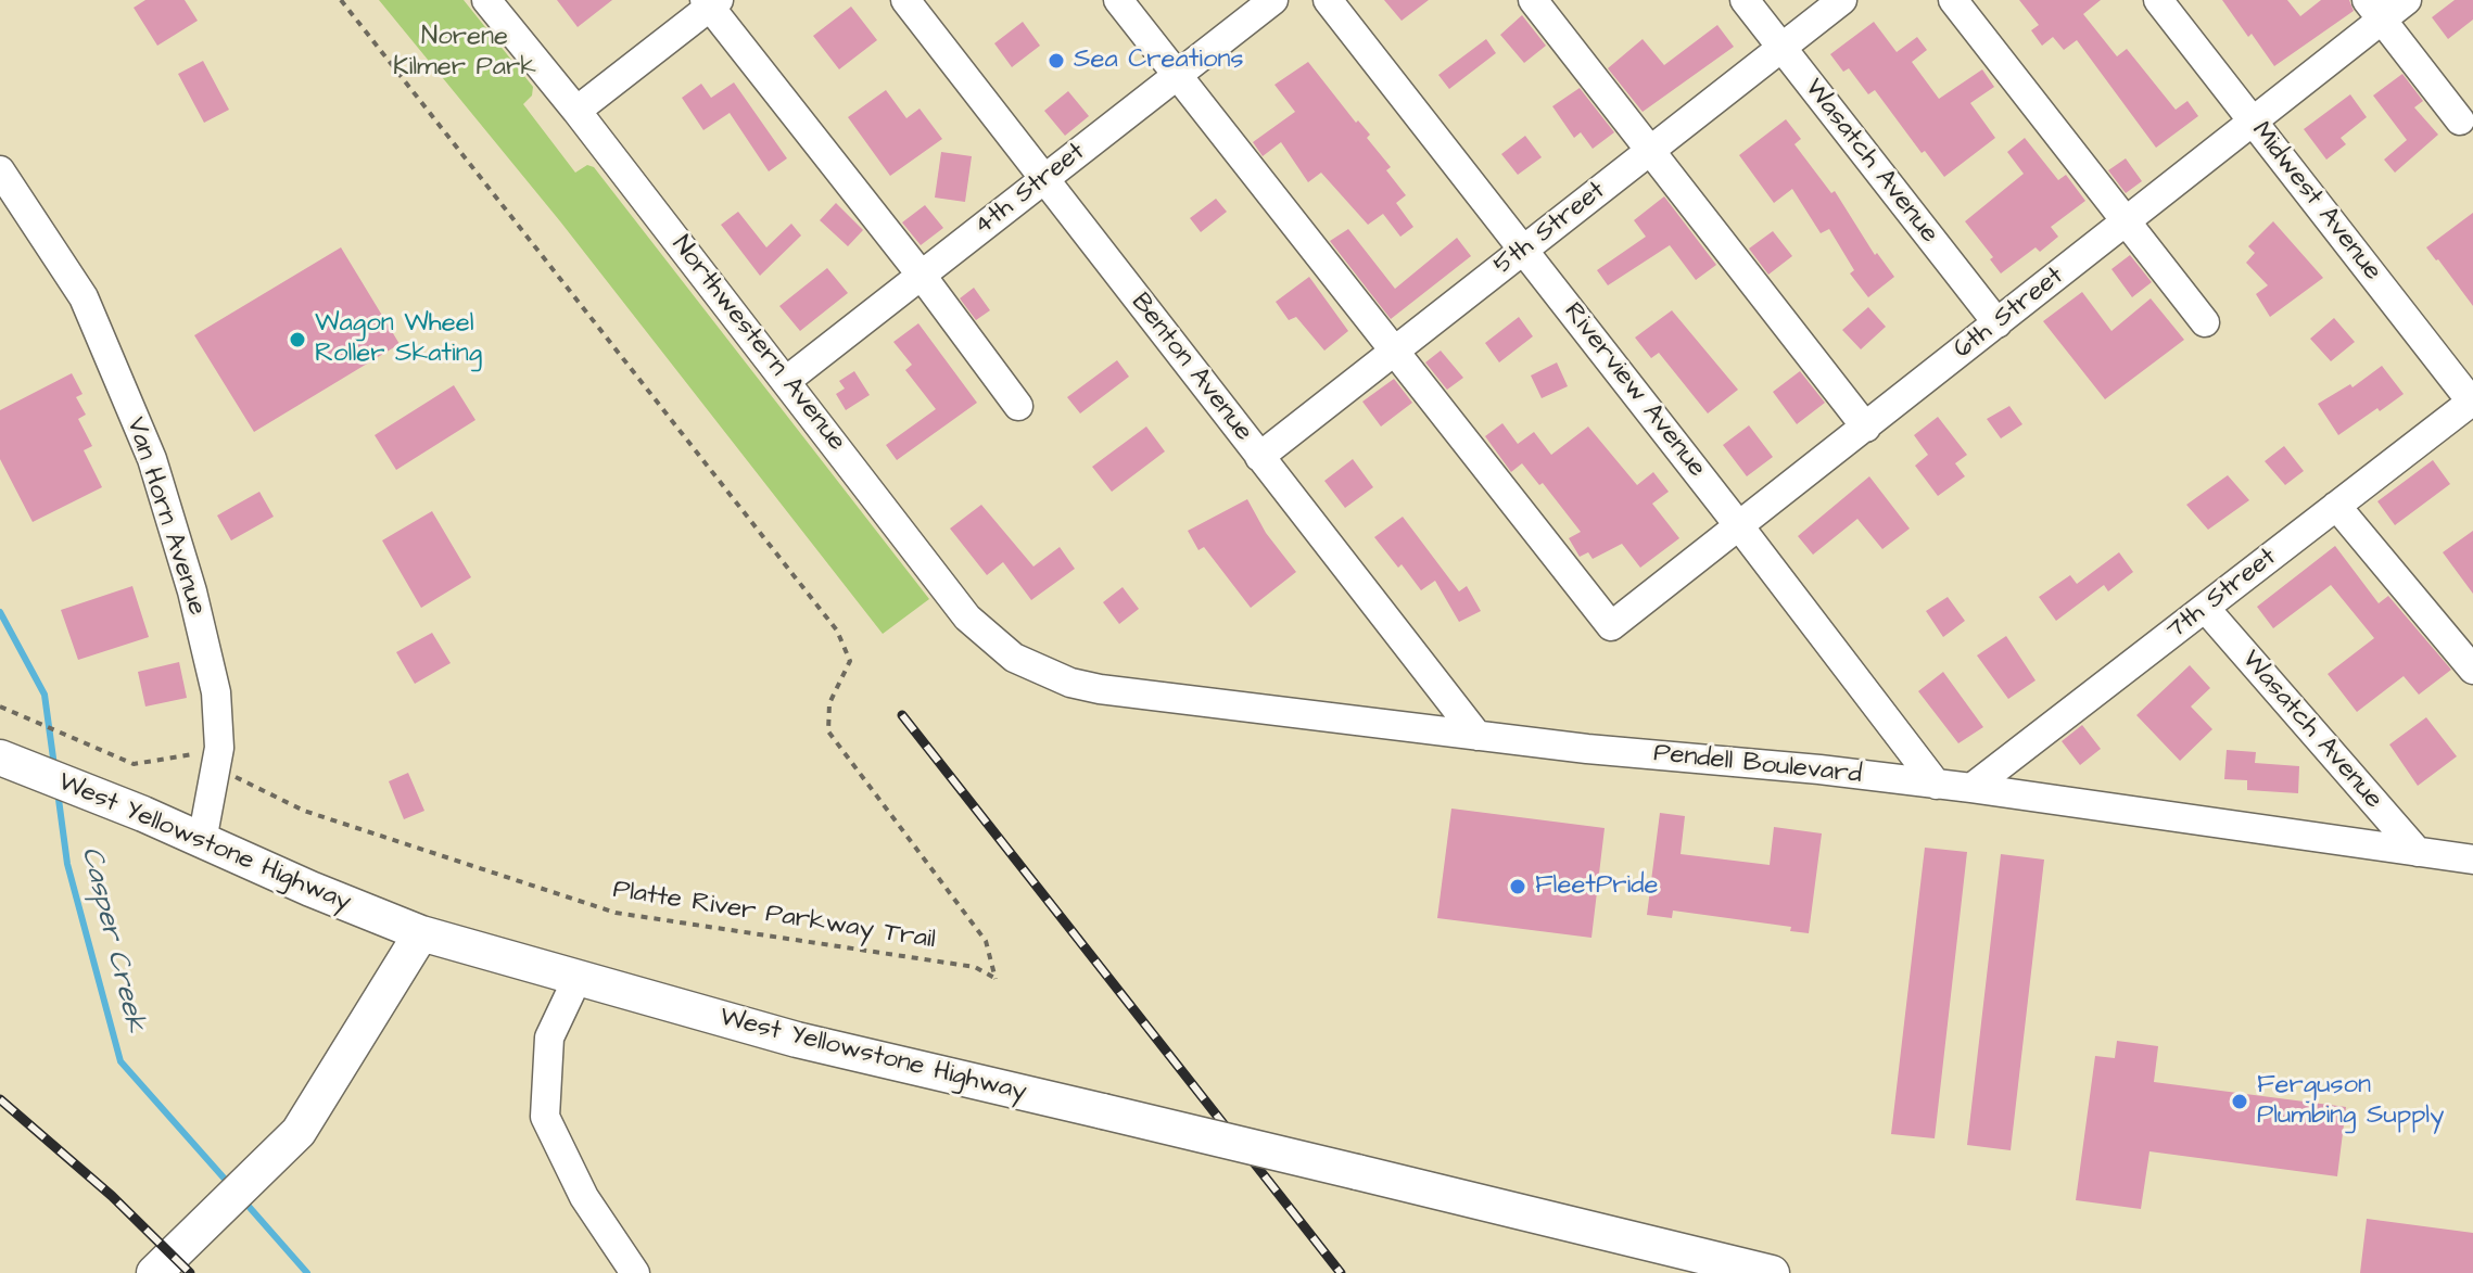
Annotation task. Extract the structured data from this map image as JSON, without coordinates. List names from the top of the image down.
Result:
{
  "streets": {
    "main road": ["West Yellowstone Highway"],
    "street": [
      "Wasatch Avenue",
      "4th Street",
      "Midwest Avenue",
      "5th Street",
      "6th Street",
      "Northwestern Avenue",
      "Benton Avenue",
      "Riverview Avenue",
      "Van Horn Avenue",
      "7th Street",
      "Pendell Boulevard"
    ],
    "path": ["Platte River Parkway Trail"]
  },
  "crossings": [
    ["Wasatch Avenue", "5th Street"],
    ["Wasatch Avenue", "6th Street"],
    ["Wasatch Avenue", "7th Street"],
    ["Wasatch Avenue", "Pendell Boulevard"],
    ["4th Street", "Northwestern Avenue"],
    ["4th Street", "Benton Avenue"],
    ["Midwest Avenue", "6th Street"],
    ["Midwest Avenue", "7th Street"],
    ["5th Street", "6th Street"],
    ["5th Street", "Benton Avenue"],
    ["5th Street", "Riverview Avenue"],
    ["6th Street", "Riverview Avenue"],
    ["Northwestern Avenue", "Pendell Boulevard"],
    ["Benton Avenue", "Pendell Boulevard"],
    ["Riverview Avenue", "Pendell Boulevard"],
    ["Van Horn Avenue", "West Yellowstone Highway"],
    ["Van Horn Avenue", "Platte River Parkway Trail"],
    ["7th Street", "Pendell Boulevard"]
  ],
  "water": ["Casper Creek"],
  "parks": ["Norene Kilmer Park"],
  "places": [
    "Sea Creations",
    "Wagon Wheel Roller Skating",
    "FleetPride",
    "Ferguson Plumbing Supply"
  ]
}
